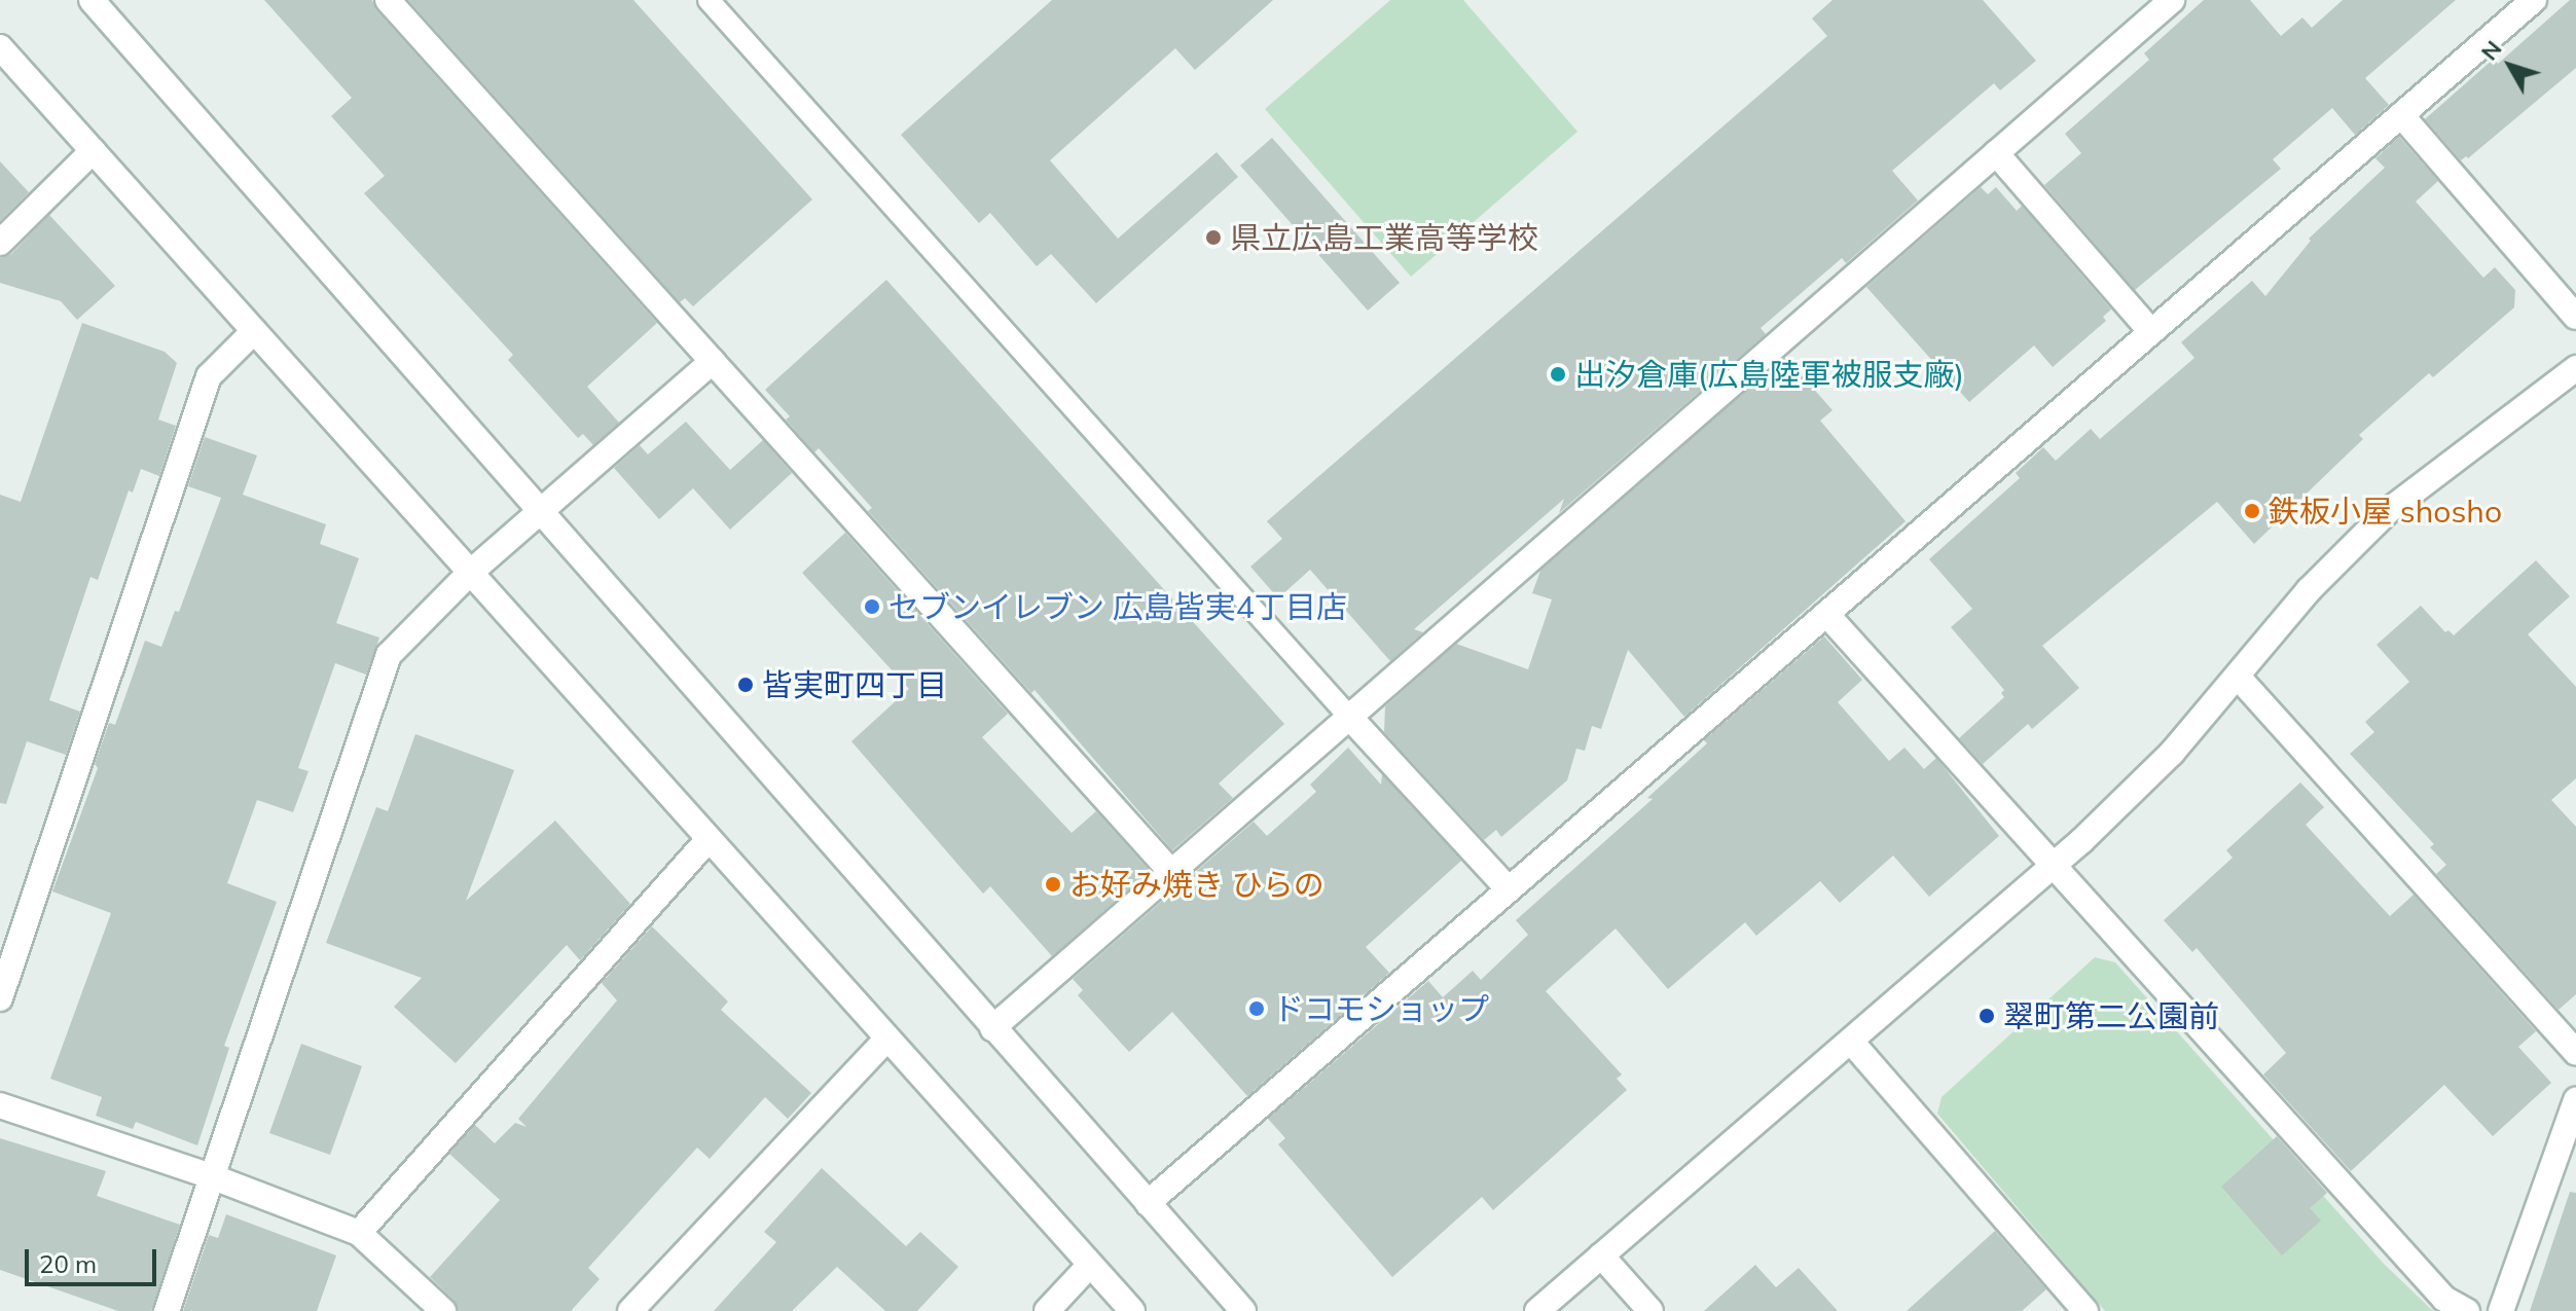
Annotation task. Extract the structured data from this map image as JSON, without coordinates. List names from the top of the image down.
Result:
{
  "places": [
    "県立広島工業高等学校",
    "出汐倉庫(広島陸軍被服支廠)",
    "鉄板小屋 shosho",
    "セブンイレブン 広島皆実4丁目店",
    "皆実町四丁目",
    "お好み焼き ひらの",
    "ドコモショップ",
    "翠町第二公園前"
  ],
  "scale_bar": "20 m",
  "north": "top left"
}
